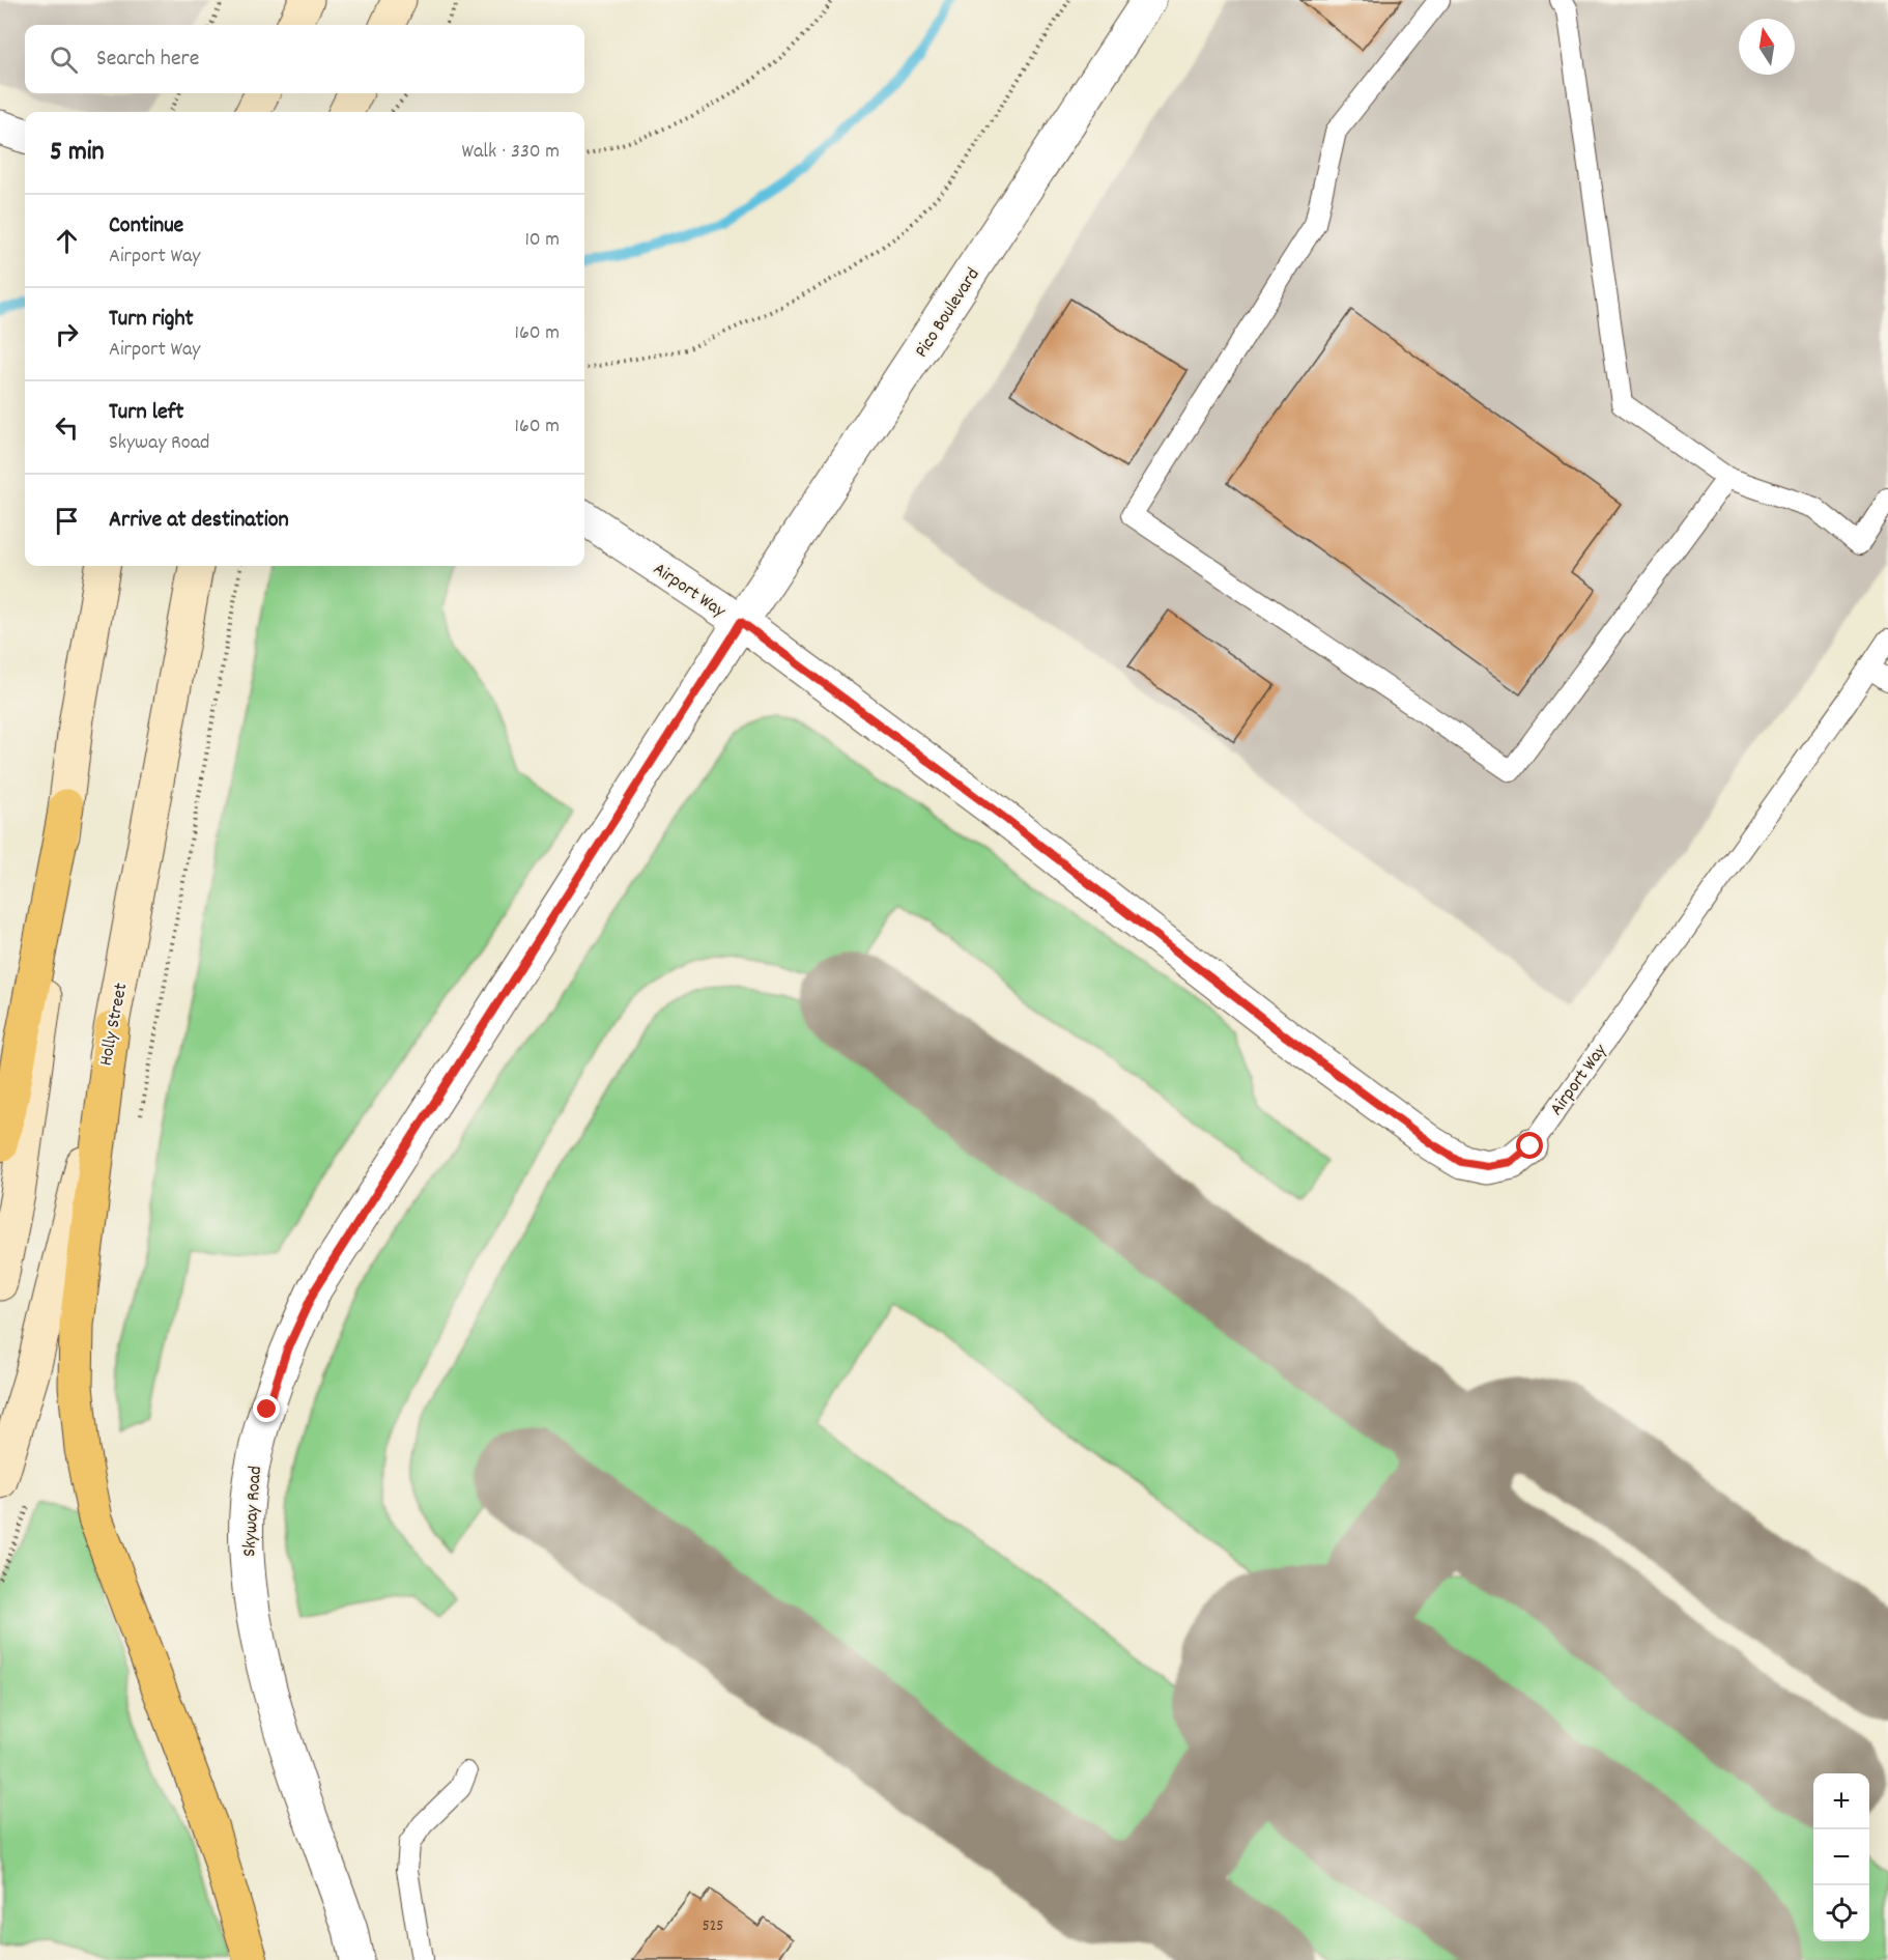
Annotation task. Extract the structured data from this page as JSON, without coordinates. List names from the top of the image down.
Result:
{
  "streets": {
    "main road": ["Holly Street"],
    "street": ["Pico Boulevard", "Airport Way", "Skyway Road"]
  },
  "crossings": [
    ["Pico Boulevard", "Airport Way"],
    ["Pico Boulevard", "Skyway Road"],
    ["Airport Way", "Skyway Road"]
  ],
  "house_numbers": ["525"],
  "north": "top",
  "page": {
    "search": "Search here",
    "heading": ["5 min", "Walk · 330 m"],
    "list": [
      ["Continue", "Airport Way", "10 m"],
      ["Turn right", "Airport Way", "160 m"],
      ["Turn left", "Skyway Road", "160 m"],
      "Arrive at destination"
    ],
    "map_buttons": ["+", "−"]
  }
}
